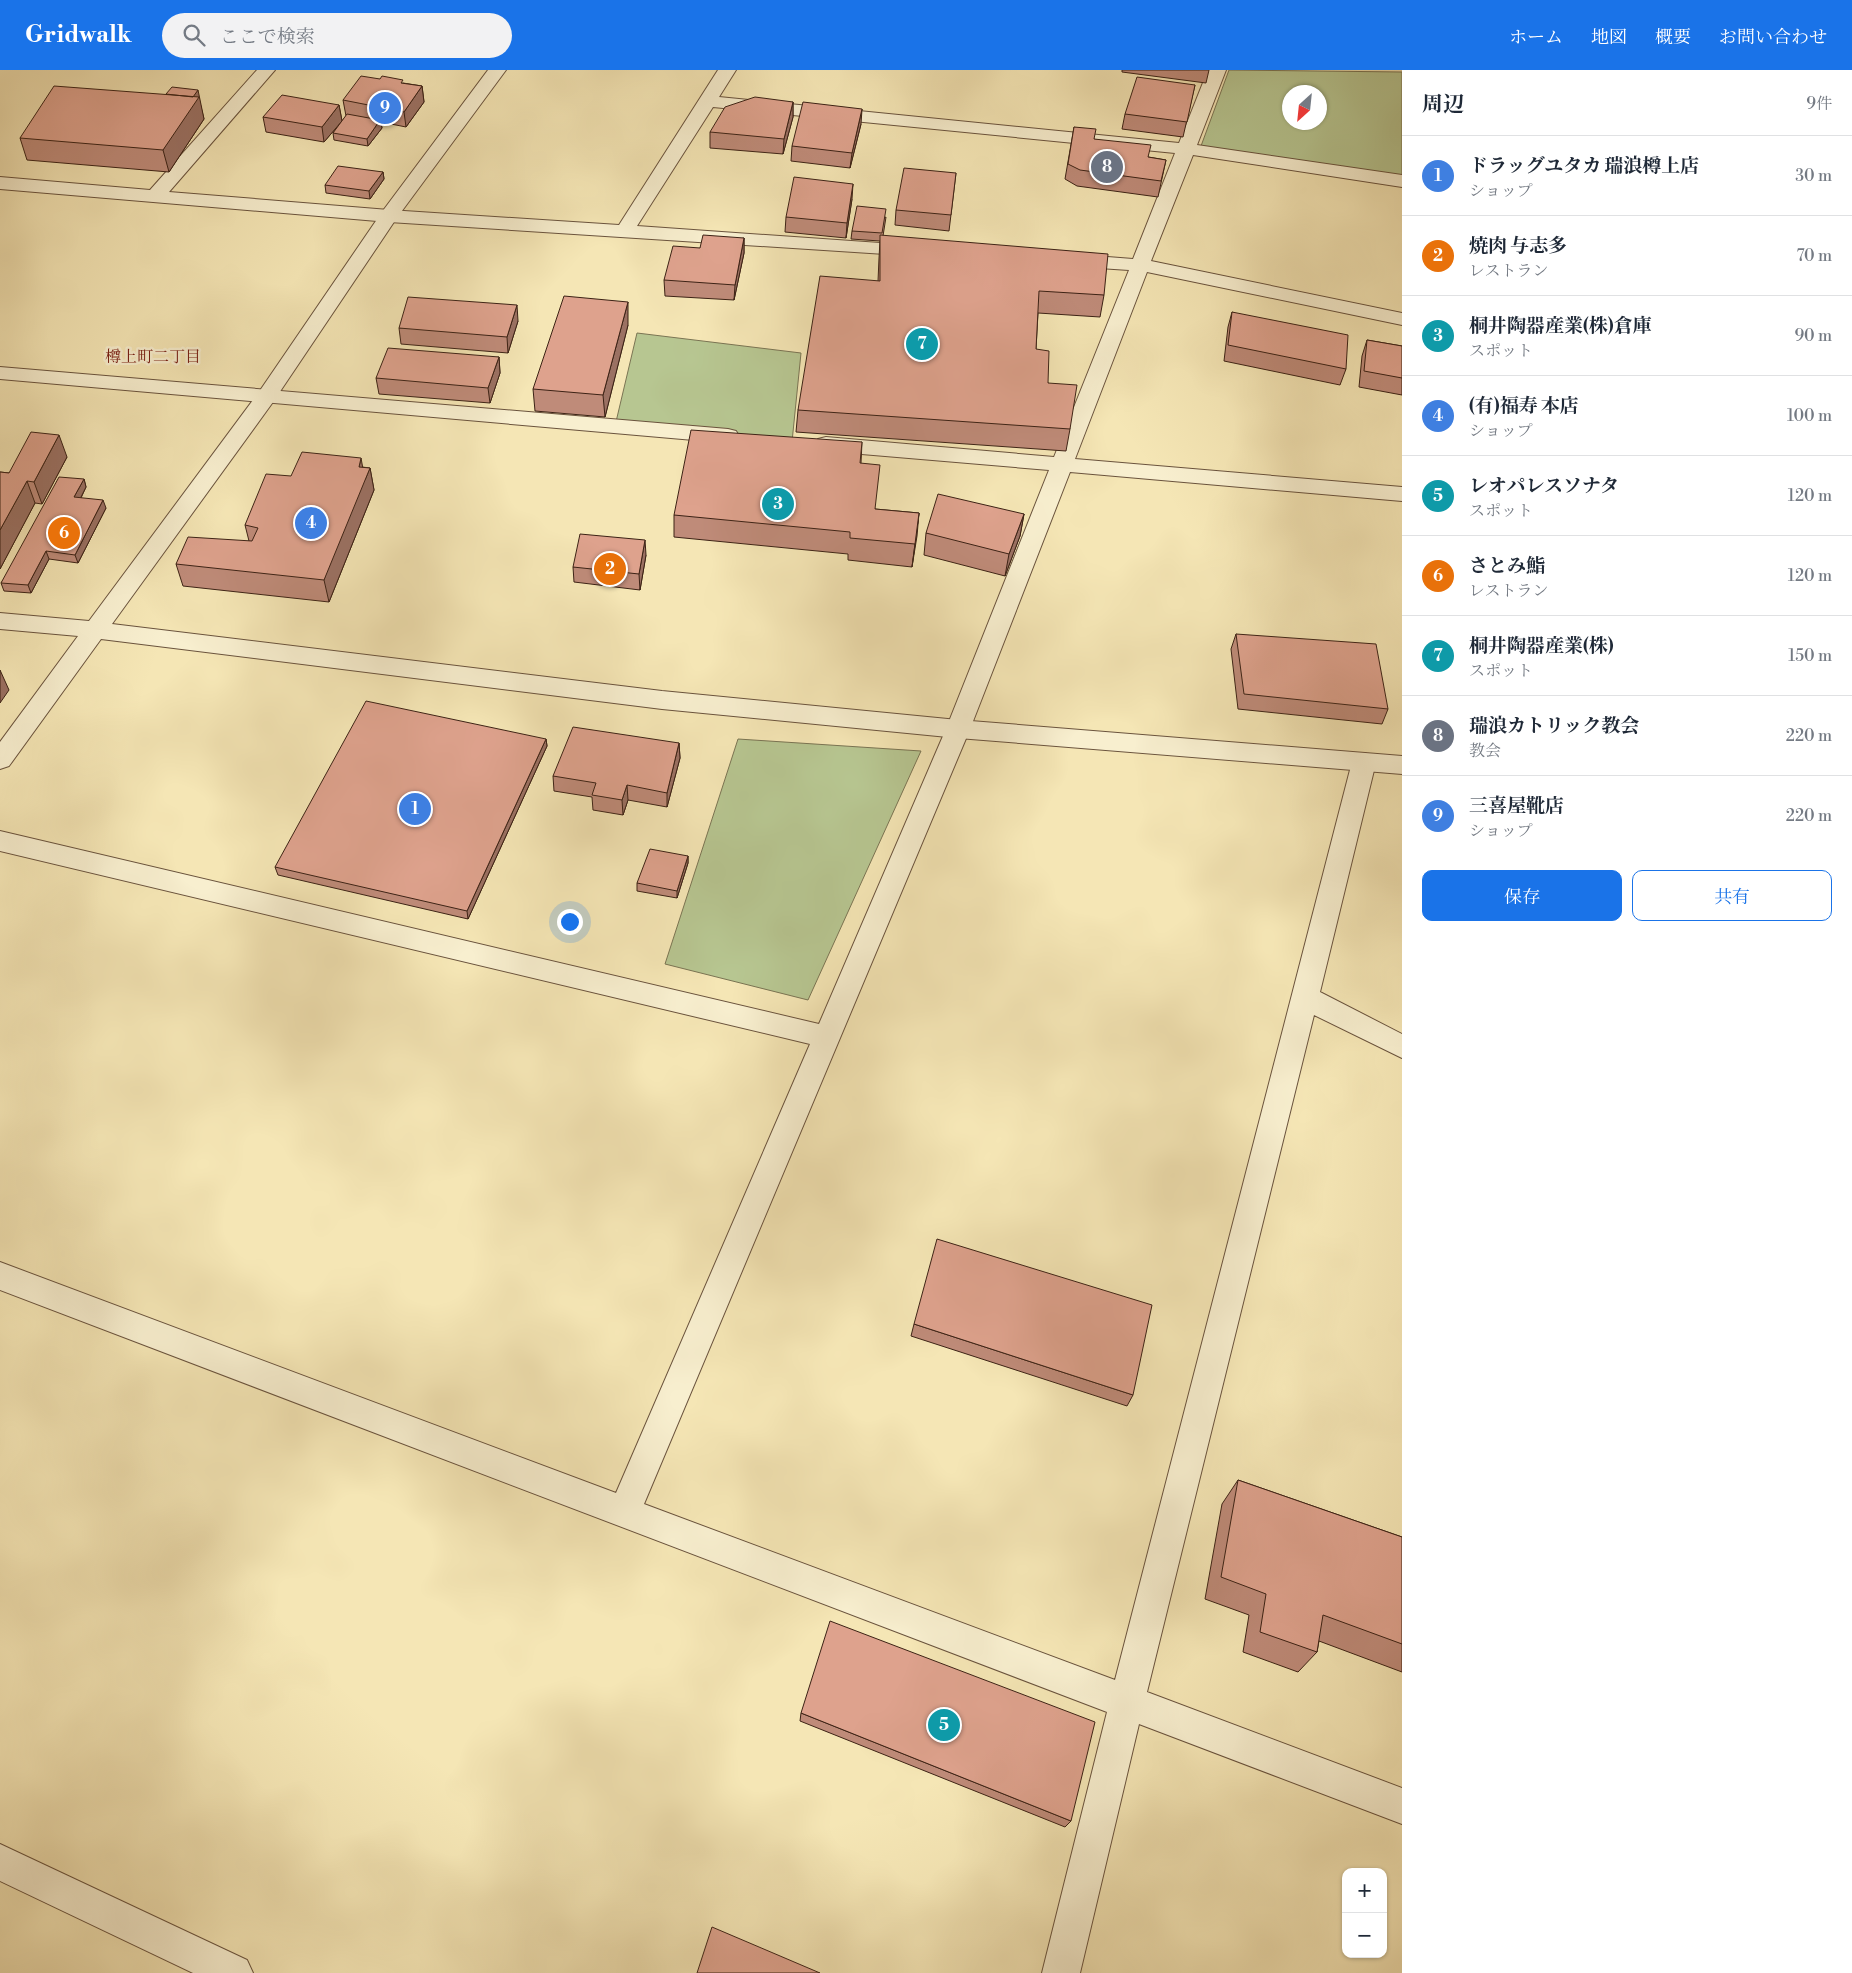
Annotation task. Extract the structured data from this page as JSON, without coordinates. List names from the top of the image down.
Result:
{
  "districts": ["樽上町二丁目"],
  "north": "bottom left",
  "page": {
    "header": "Gridwalk",
    "search": "ここで検索",
    "nav": [
      "ホーム",
      "地図",
      "概要",
      "お問い合わせ"
    ],
    "heading": ["周辺", "9件"],
    "pins": [
      "9",
      "8",
      "7",
      "3",
      "4",
      "6",
      "2",
      "1",
      "5"
    ],
    "list": [
      {
        "mark": "1",
        "name": "ドラッグユタカ 瑞浪樽上店",
        "note": "ショップ",
        "value": "30 m"
      },
      {
        "mark": "2",
        "name": "焼肉 与志多",
        "note": "レストラン",
        "value": "70 m"
      },
      {
        "mark": "3",
        "name": "桐井陶器産業(株)倉庫",
        "note": "スポット",
        "value": "90 m"
      },
      {
        "mark": "4",
        "name": "(有)福寿 本店",
        "note": "ショップ",
        "value": "100 m"
      },
      {
        "mark": "5",
        "name": "レオパレスソナタ",
        "note": "スポット",
        "value": "120 m"
      },
      {
        "mark": "6",
        "name": "さとみ鮨",
        "note": "レストラン",
        "value": "120 m"
      },
      {
        "mark": "7",
        "name": "桐井陶器産業(株)",
        "note": "スポット",
        "value": "150 m"
      },
      {
        "mark": "8",
        "name": "瑞浪カトリック教会",
        "note": "教会",
        "value": "220 m"
      },
      {
        "mark": "9",
        "name": "三喜屋靴店",
        "note": "ショップ",
        "value": "220 m"
      }
    ],
    "buttons": ["保存", "共有"],
    "map_buttons": ["+", "−"]
  }
}
